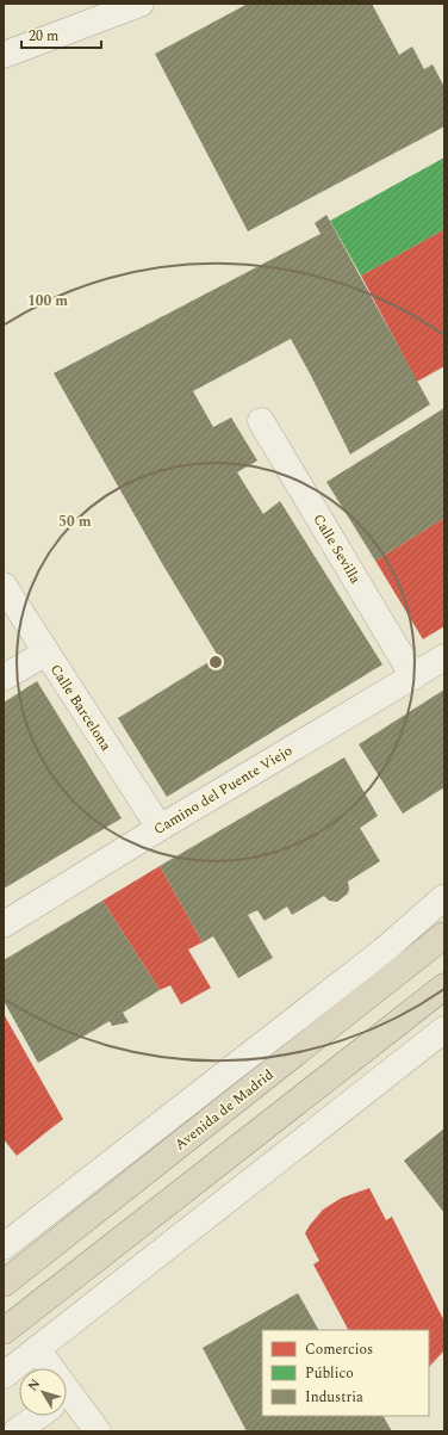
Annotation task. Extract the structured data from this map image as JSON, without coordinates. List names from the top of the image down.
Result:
{
  "streets": {
    "highway": ["Avenida de Madrid"],
    "street": ["Calle Sevilla", "Calle Barcelona", "Camino del Puente Viejo"]
  },
  "crossings": [
    ["Calle Sevilla", "Camino del Puente Viejo"],
    ["Calle Barcelona", "Camino del Puente Viejo"]
  ],
  "legend": ["Comercios", "Público", "Industria"],
  "scale_bar": "20 m",
  "north": "top left",
  "rings": ["100 m", "50 m"]
}
